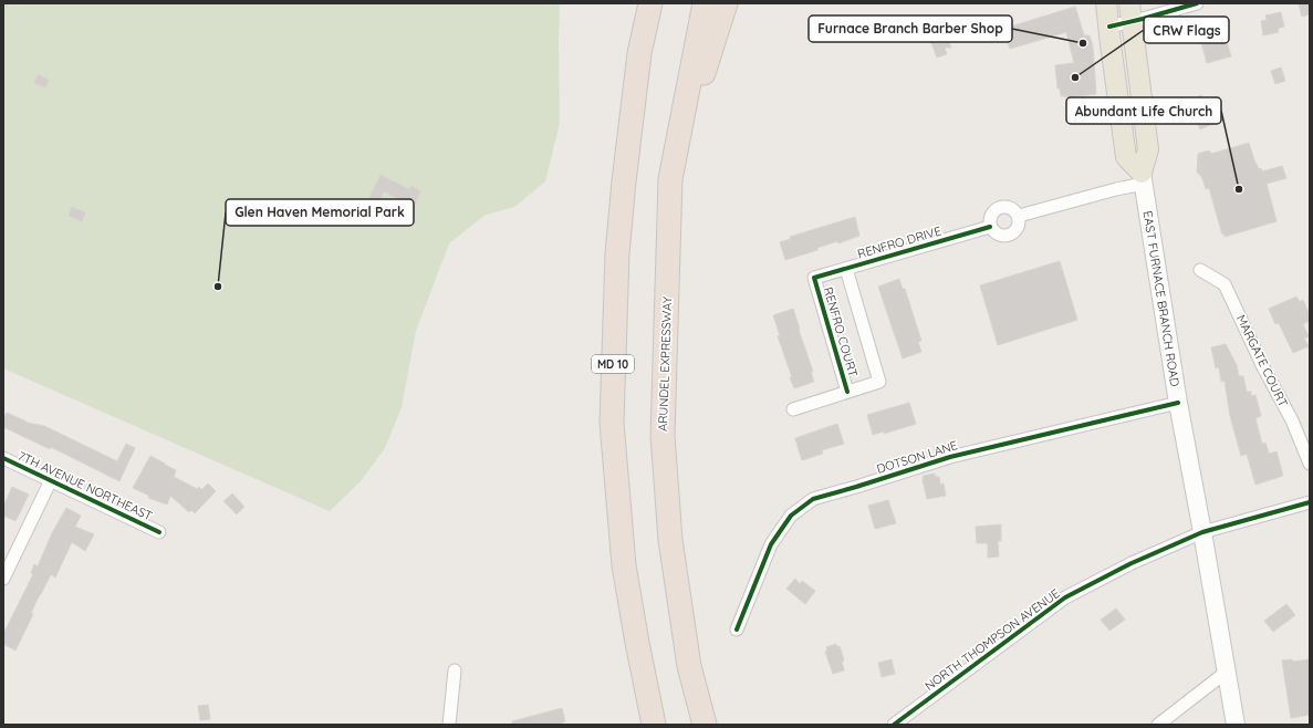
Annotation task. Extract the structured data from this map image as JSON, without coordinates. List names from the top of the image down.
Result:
{
  "streets": {
    "highway": ["MD 10", "ARUNDEL EXPRESSWAY"],
    "main road": ["EAST FURNACE BRANCH ROAD"],
    "street": [
      "RENFRO DRIVE",
      "RENFRO COURT",
      "MARGATE COURT",
      "DOTSON LANE",
      "7TH AVENUE NORTHEAST",
      "NORTH THOMPSON AVENUE"
    ]
  },
  "crossings": [
    ["RENFRO DRIVE", "RENFRO COURT"],
    ["EAST FURNACE BRANCH ROAD", "DOTSON LANE"],
    ["EAST FURNACE BRANCH ROAD", "NORTH THOMPSON AVENUE"]
  ],
  "places": [
    "Furnace Branch Barber Shop",
    "CRW Flags",
    "Abundant Life Church",
    "Glen Haven Memorial Park"
  ]
}
